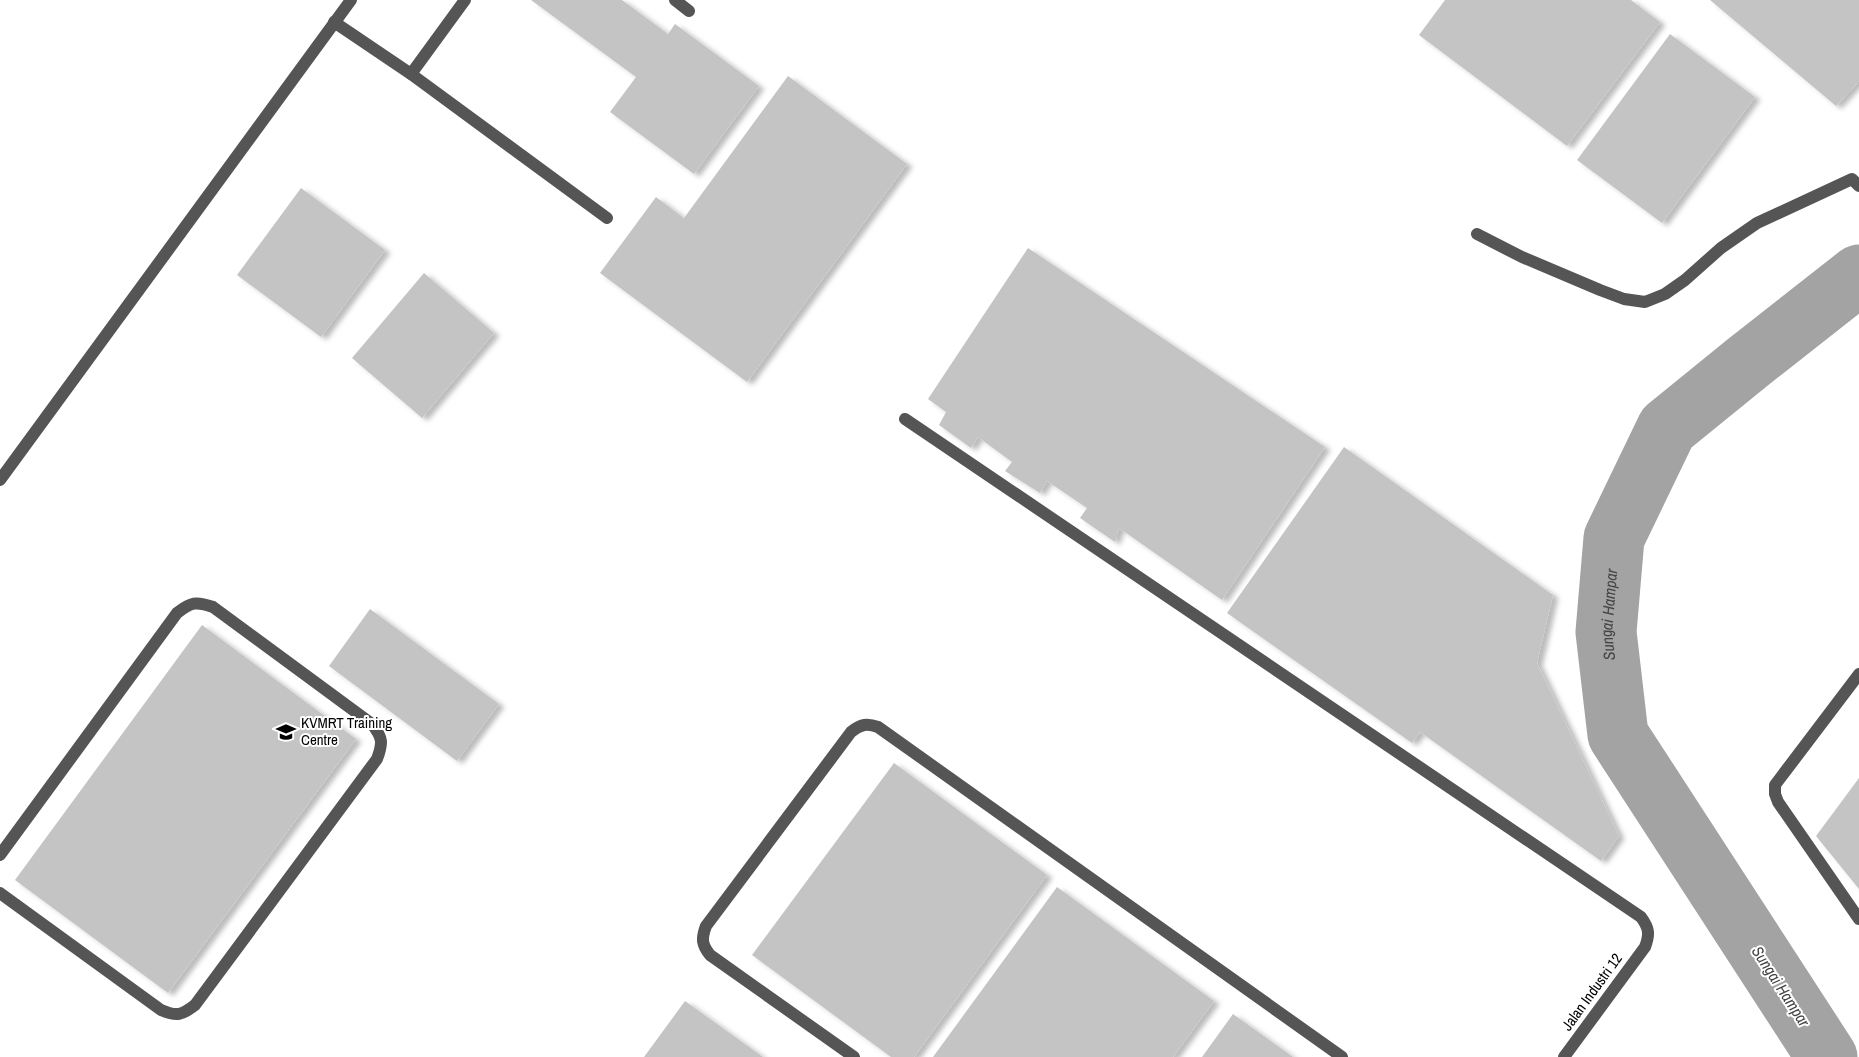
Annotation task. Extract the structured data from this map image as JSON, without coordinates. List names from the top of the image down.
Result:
{
  "streets": {
    "street": ["Jalan Industri 12"]
  },
  "water": ["Sungai Hampar"],
  "places": {
    "school or university": ["KVMRT Training Centre"]
  }
}
